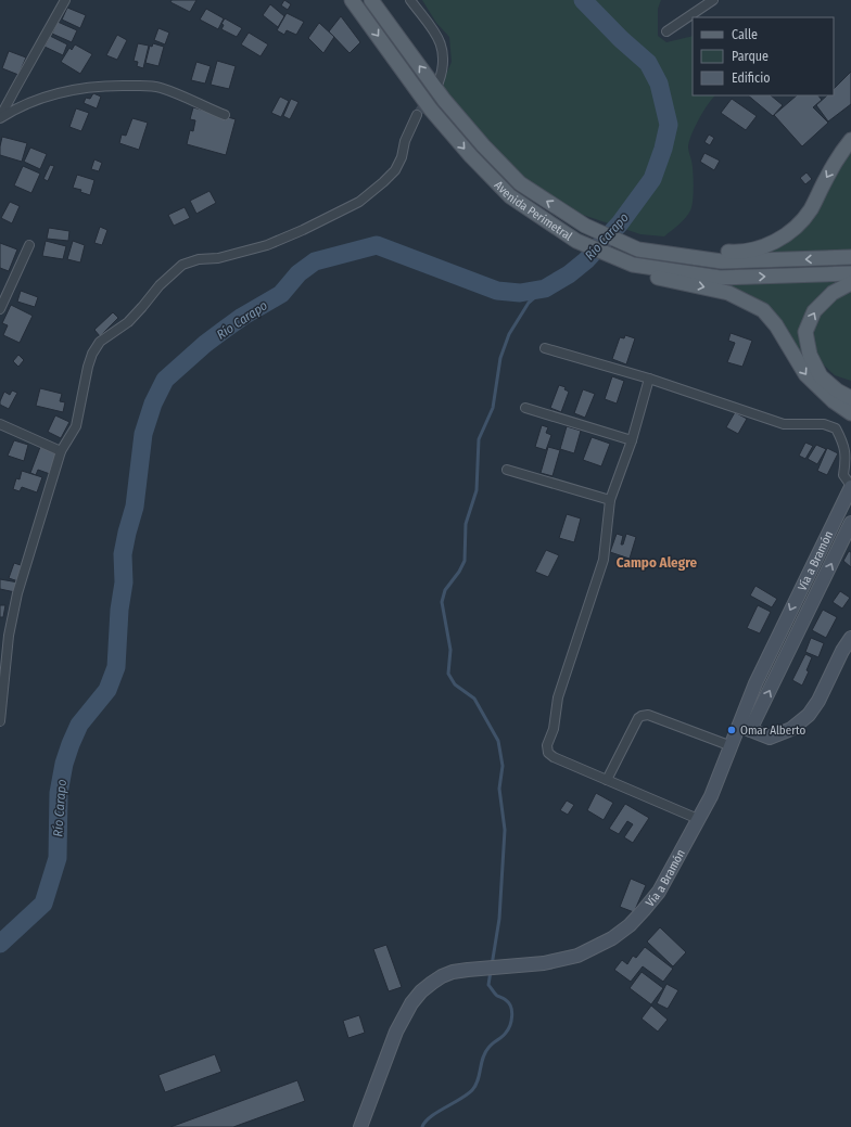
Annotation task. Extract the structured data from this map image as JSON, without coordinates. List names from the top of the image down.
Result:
{
  "streets": {
    "main road": ["Avenida Perimetral", "Vía a Bramón"]
  },
  "districts": ["Campo Alegre"],
  "water": ["Río Carapo"],
  "places": ["Omar Alberto"],
  "legend": ["Calle", "Parque", "Edificio"]
}
